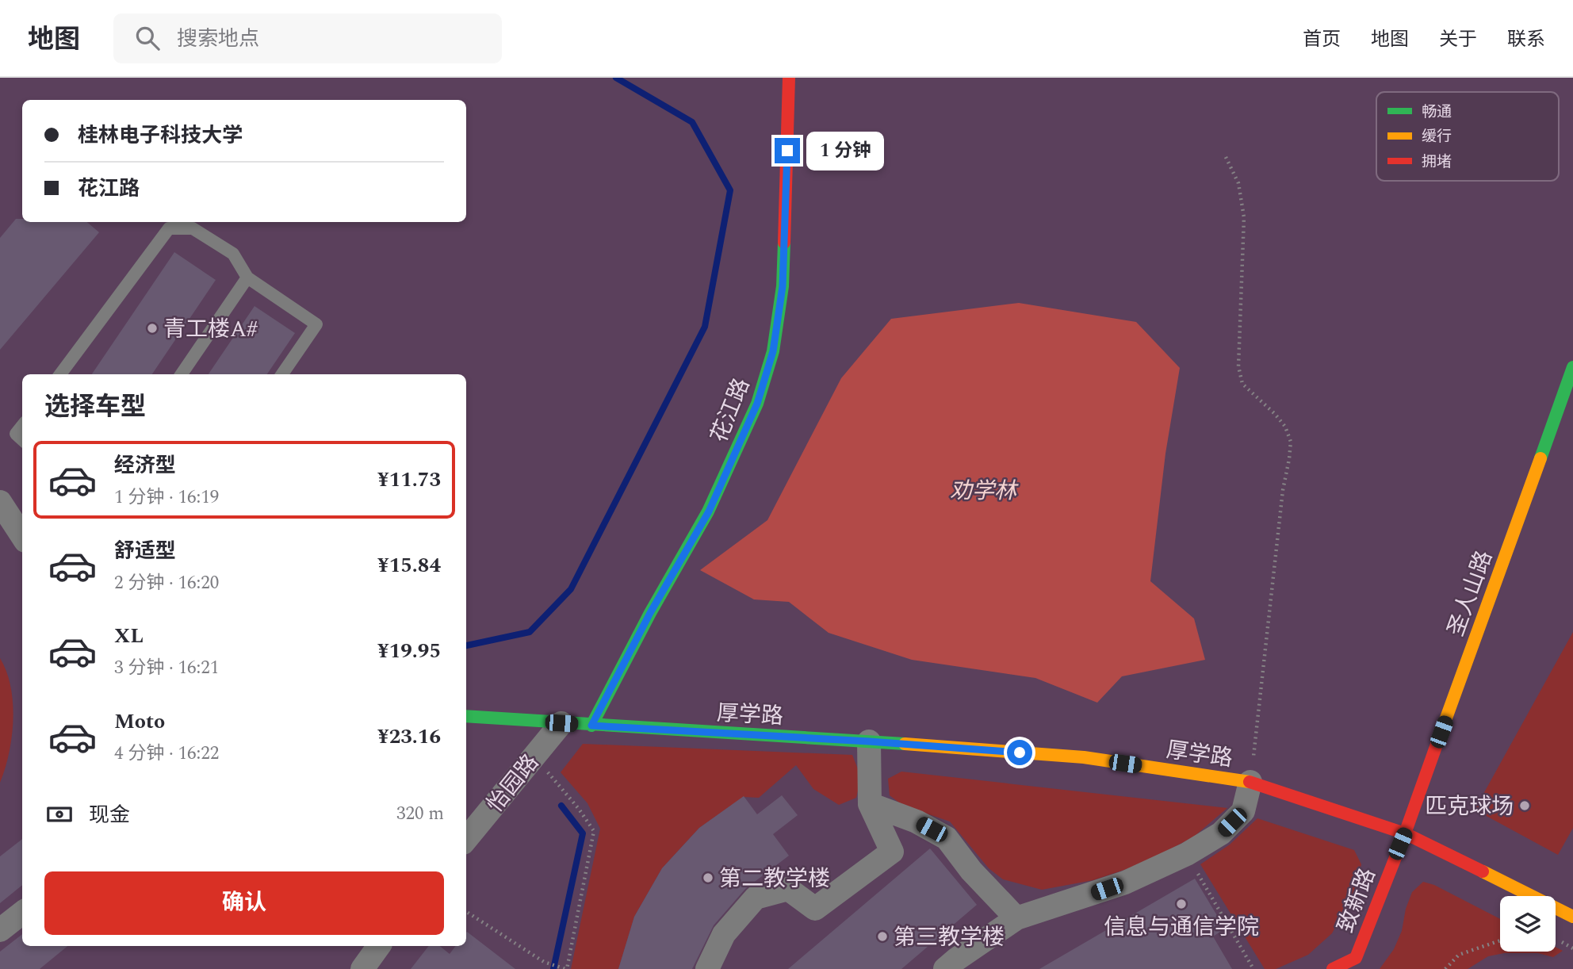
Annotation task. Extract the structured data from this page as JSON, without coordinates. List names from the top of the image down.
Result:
{
  "streets": {
    "street": [
      "花江路",
      "圣人山路",
      "厚学路",
      "怡园路",
      "致新路"
    ]
  },
  "crossings": [
    ["花江路", "厚学路"],
    ["圣人山路", "厚学路"],
    ["圣人山路", "致新路"],
    ["厚学路", "怡园路"],
    ["厚学路", "致新路"]
  ],
  "parks": ["劝学林"],
  "places": [
    "青工楼A#",
    "匹克球场",
    "第二教学楼",
    "信息与通信学院",
    "第三教学楼"
  ],
  "legend": ["畅通", "缓行", "拥堵"],
  "page": {
    "header": "地图",
    "search": "搜索地点",
    "nav": [
      "首页",
      "地图",
      "关于",
      "联系"
    ],
    "banner": ["桂林电子科技大学", "花江路"],
    "bubble": "1 分钟",
    "heading": "选择车型",
    "list": [
      {
        "name": "经济型",
        "note": "1 分钟 · 16:19",
        "value": "¥11.73"
      },
      {
        "name": "舒适型",
        "note": "2 分钟 · 16:20",
        "value": "¥15.84"
      },
      {
        "name": "XL",
        "note": "3 分钟 · 16:21",
        "value": "¥19.95"
      },
      {
        "name": "Moto",
        "note": "4 分钟 · 16:22",
        "value": "¥23.16"
      }
    ],
    "pay": ["现金", "320 m"],
    "buttons": "确认"
  }
}
